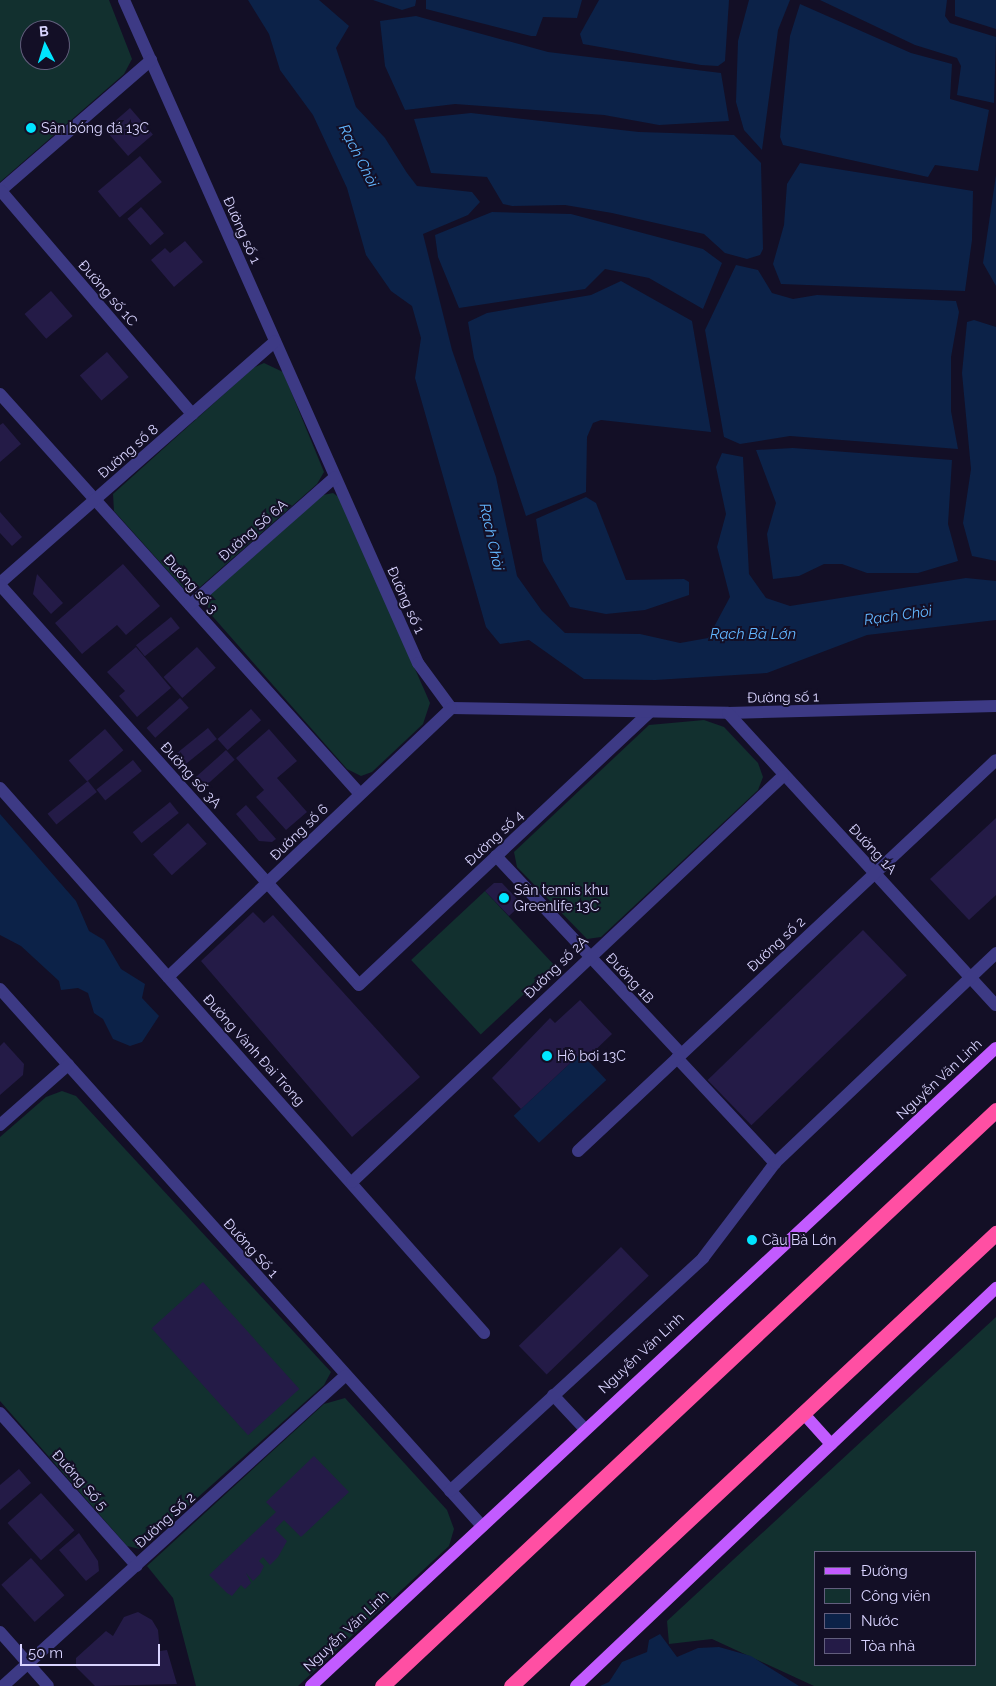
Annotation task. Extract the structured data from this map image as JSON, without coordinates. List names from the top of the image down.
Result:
{
  "streets": {
    "main road": ["Nguyễn Văn Linh"],
    "street": [
      "Đường số 1",
      "Đường số 1C",
      "Đường số 8",
      "Đường Số 6A",
      "Đường số 3",
      "Đường số 3A",
      "Đường số 6",
      "Đường số 4",
      "Đường 1A",
      "Đường số 2",
      "Đường số 2A",
      "Đường 1B",
      "Đường Vành Đai Trong",
      "Đường Số 1",
      "Đường Số 5",
      "Đường Số 2"
    ]
  },
  "crossings": [
    ["Đường số 1", "Đường số 8"],
    ["Đường số 1", "Đường Số 6A"],
    ["Đường số 1", "Đường số 6"],
    ["Đường số 1", "Đường số 4"],
    ["Đường số 1", "Đường 1A"],
    ["Đường số 1C", "Đường số 8"],
    ["Đường số 8", "Đường số 3"],
    ["Đường số 8", "Đường số 3A"],
    ["Đường Số 6A", "Đường số 3"],
    ["Đường số 3", "Đường số 6"],
    ["Đường số 3A", "Đường số 6"],
    ["Đường số 3A", "Đường số 4"],
    ["Đường số 6", "Đường Vành Đai Trong"],
    ["Đường số 4", "Đường 1B"],
    ["Đường 1A", "Đường số 2"],
    ["Đường 1A", "Đường số 2A"],
    ["Đường số 2", "Đường 1B"],
    ["Đường số 2A", "Đường 1B"],
    ["Đường số 2A", "Đường Vành Đai Trong"],
    ["Nguyễn Văn Linh", "Đường Số 1"],
    ["Đường Số 1", "Đường Số 2"],
    ["Đường Số 5", "Đường Số 2"]
  ],
  "water": ["Rạch Chòi", "Rạch Bà Lớn"],
  "places": [
    "Sân bóng đá 13C",
    "Sân tennis khu Greenlife 13C",
    "Hồ bơi 13C",
    "Cầu Bà Lớn"
  ],
  "legend": [
    "Đường",
    "Công viên",
    "Nước",
    "Tòa nhà"
  ],
  "scale_bar": "50 m",
  "north": "top"
}
